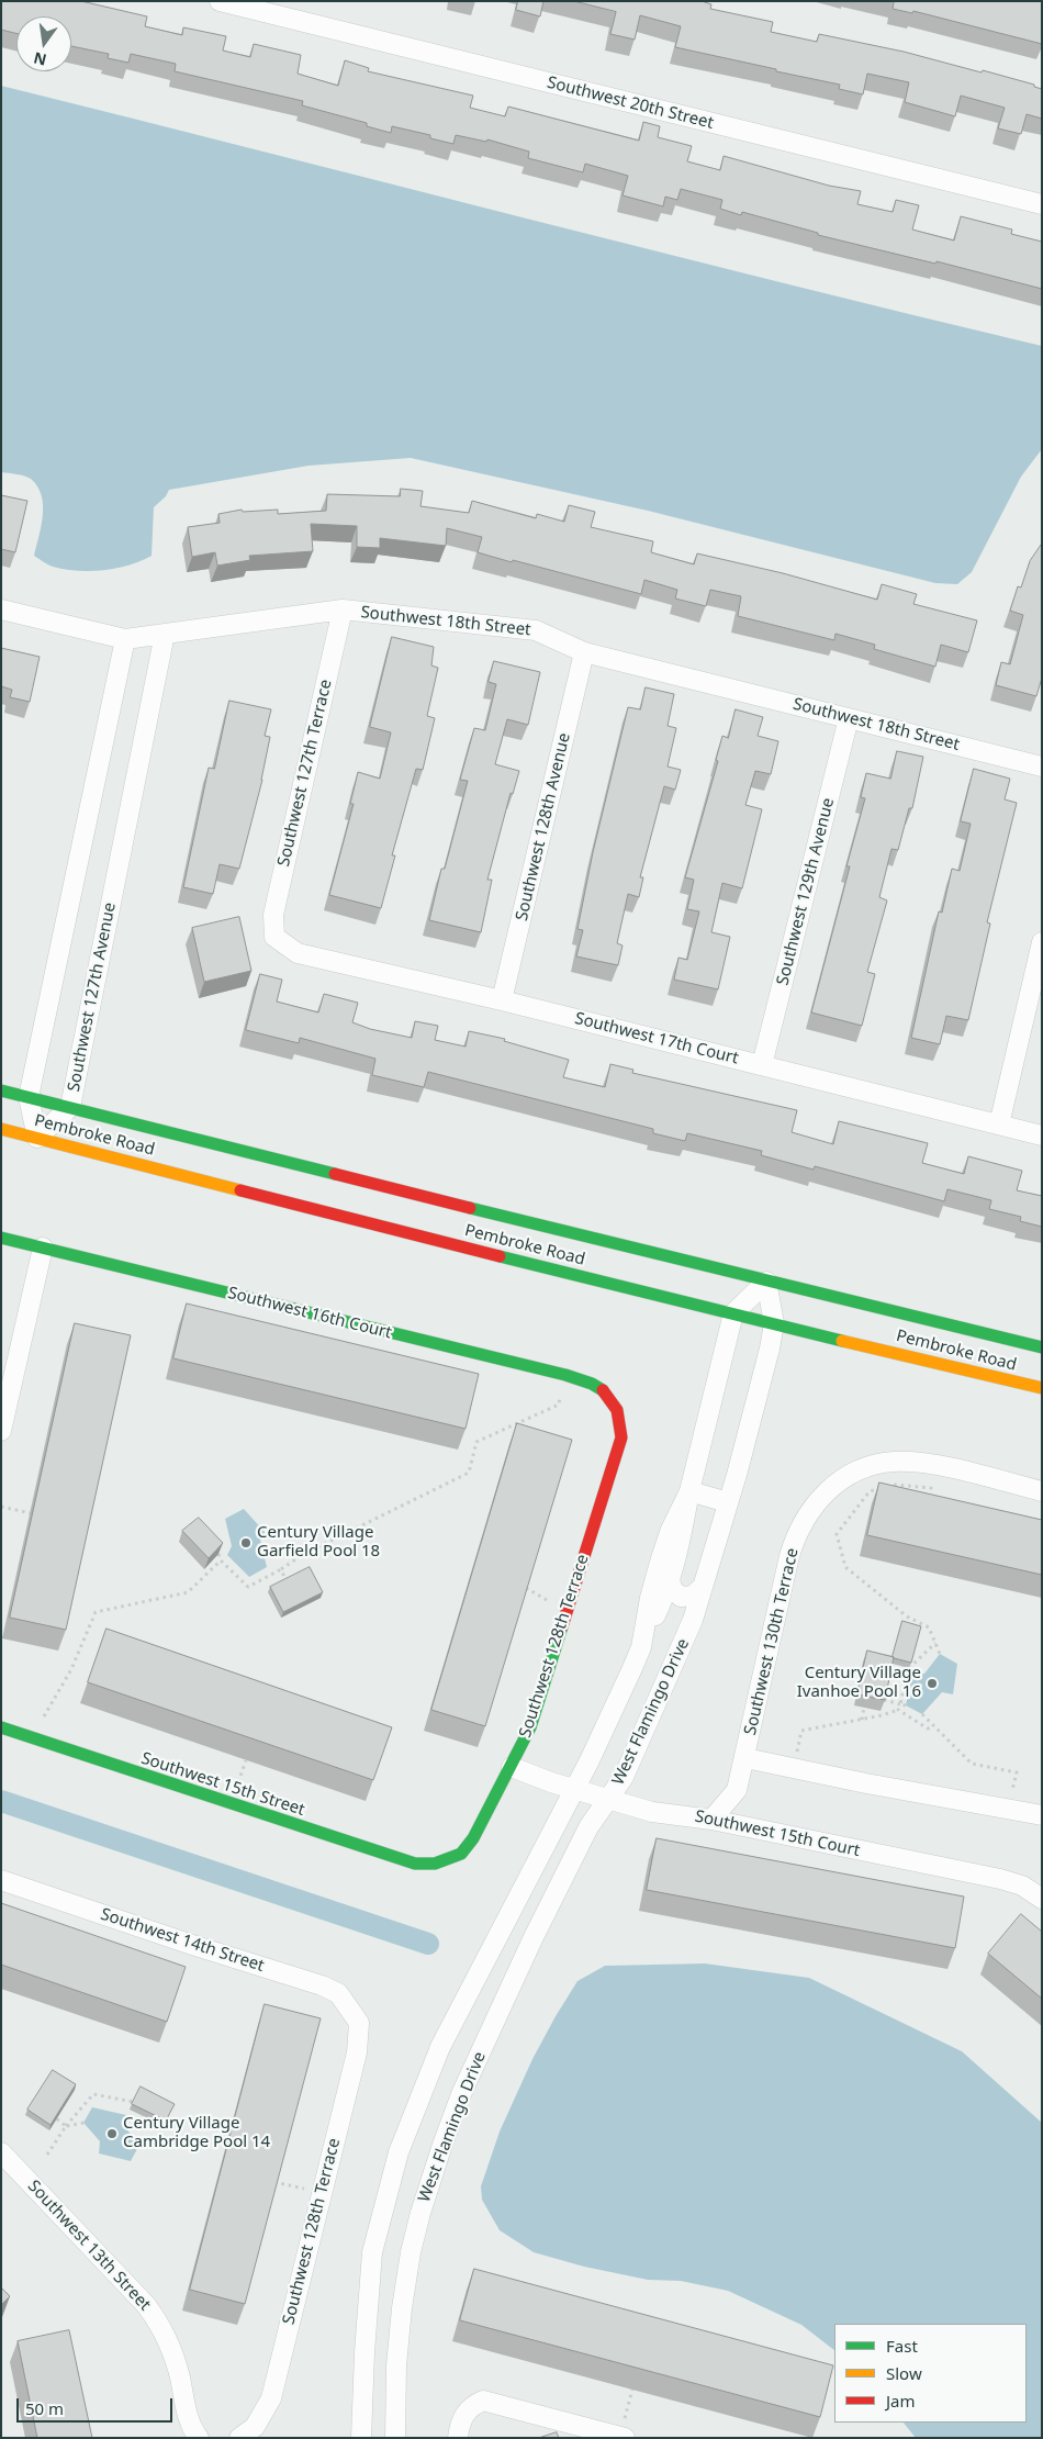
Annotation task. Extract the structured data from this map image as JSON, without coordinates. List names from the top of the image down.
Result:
{
  "streets": {
    "main road": [
      "Pembroke Road",
      "Southwest 16th Court",
      "Southwest 128th Terrace",
      "Southwest 15th Street"
    ],
    "street": [
      "Southwest 20th Street",
      "Southwest 18th Street",
      "Southwest 127th Terrace",
      "Southwest 128th Avenue",
      "Southwest 129th Avenue",
      "Southwest 127th Avenue",
      "Southwest 17th Court",
      "Southwest 130th Terrace",
      "West Flamingo Drive",
      "Southwest 15th Court",
      "Southwest 14th Street",
      "Southwest 13th Street"
    ]
  },
  "crossings": [
    ["Southwest 18th Street", "Southwest 127th Terrace"],
    ["Southwest 18th Street", "Southwest 128th Avenue"],
    ["Southwest 18th Street", "Southwest 129th Avenue"],
    ["Southwest 18th Street", "Southwest 127th Avenue"],
    ["Southwest 127th Terrace", "Southwest 17th Court"],
    ["Southwest 128th Avenue", "Southwest 17th Court"],
    ["Southwest 129th Avenue", "Southwest 17th Court"],
    ["Southwest 127th Avenue", "Pembroke Road"],
    ["Pembroke Road", "West Flamingo Drive"],
    ["Southwest 16th Court", "Southwest 128th Terrace"],
    ["Southwest 130th Terrace", "Southwest 15th Court"],
    ["Southwest 128th Terrace", "Southwest 15th Street"],
    ["Southwest 128th Terrace", "Southwest 15th Court"],
    ["Southwest 128th Terrace", "Southwest 14th Street"],
    ["West Flamingo Drive", "Southwest 15th Court"]
  ],
  "places": ["Century Village Garfield Pool 18", "Century Village Ivanhoe Pool 16", "Century Village Cambridge Pool 14"],
  "legend": ["Fast", "Slow", "Jam"],
  "scale_bar": "50 m",
  "north": "bottom"
}
